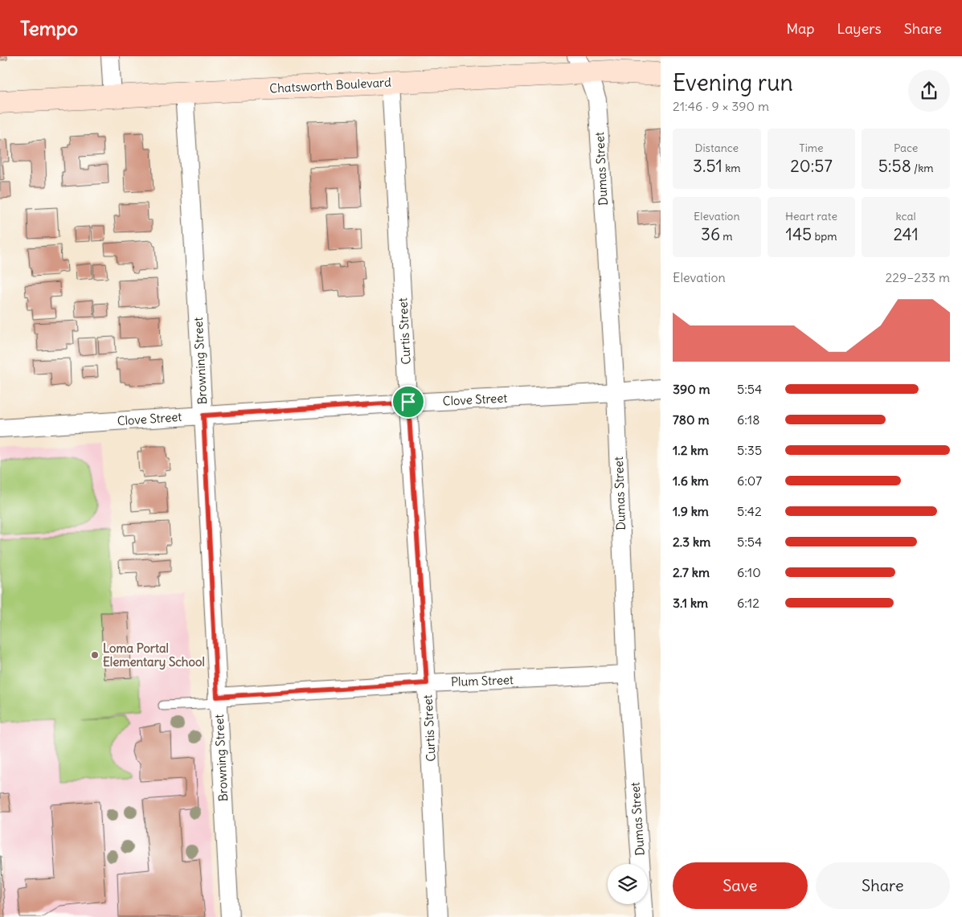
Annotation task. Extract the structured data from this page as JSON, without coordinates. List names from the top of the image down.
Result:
{
  "streets": {
    "main road": ["Chatsworth Boulevard"],
    "street": [
      "Dumas Street",
      "Curtis Street",
      "Browning Street",
      "Clove Street",
      "Plum Street"
    ]
  },
  "crossings": [
    ["Chatsworth Boulevard", "Dumas Street"],
    ["Chatsworth Boulevard", "Curtis Street"],
    ["Chatsworth Boulevard", "Browning Street"],
    ["Dumas Street", "Clove Street"],
    ["Dumas Street", "Plum Street"],
    ["Curtis Street", "Clove Street"],
    ["Curtis Street", "Plum Street"],
    ["Browning Street", "Clove Street"],
    ["Browning Street", "Plum Street"]
  ],
  "places": ["Loma Portal Elementary School"],
  "page": {
    "header": "Tempo",
    "nav": ["Map", "Layers", "Share"],
    "heading": ["Evening run", "21:46 · 9 × 390 m"],
    "stats": [
      ["Distance", "3.51 km"],
      ["Time", "20:57"],
      ["Pace", "5:58 /km"],
      ["Elevation", "36 m"],
      ["Heart rate", "145 bpm"],
      ["kcal", "241"]
    ],
    "chart": ["Elevation", "229–233 m"],
    "list": [
      {
        "name": "390 m",
        "note": "5:54"
      },
      {
        "name": "780 m",
        "note": "6:18"
      },
      {
        "name": "1.2 km",
        "note": "5:35"
      },
      {
        "name": "1.6 km",
        "note": "6:07"
      },
      {
        "name": "1.9 km",
        "note": "5:42"
      },
      {
        "name": "2.3 km",
        "note": "5:54"
      },
      {
        "name": "2.7 km",
        "note": "6:10"
      },
      {
        "name": "3.1 km",
        "note": "6:12"
      }
    ],
    "buttons": ["Save", "Share"]
  }
}
